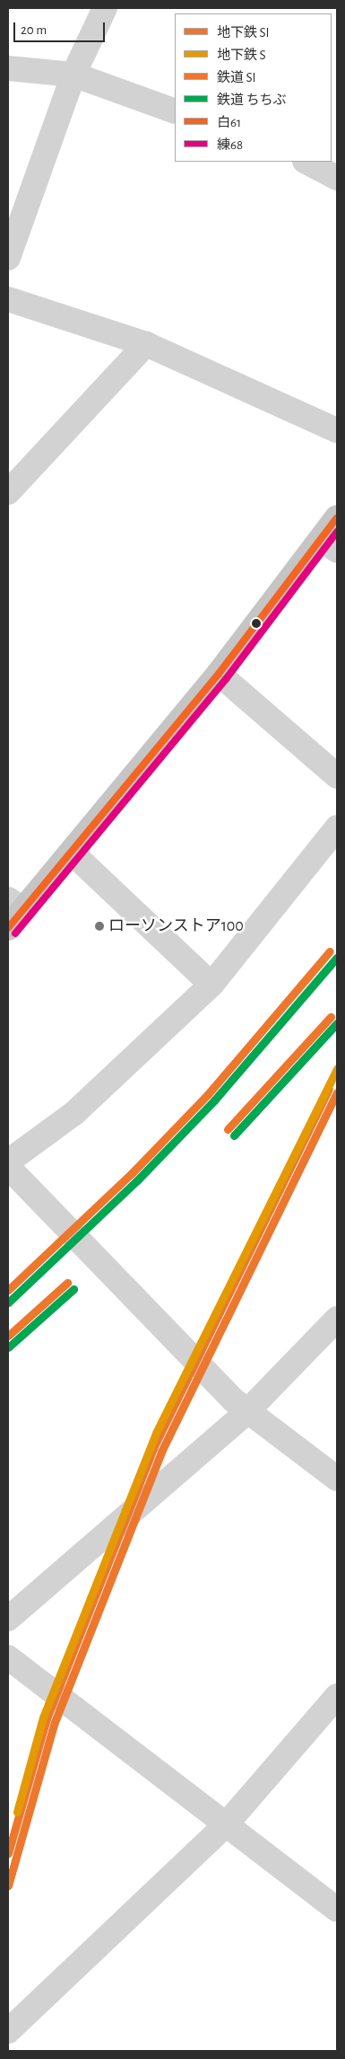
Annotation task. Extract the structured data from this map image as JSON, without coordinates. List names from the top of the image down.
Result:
{
  "places": ["ローソンストア100"],
  "lines": [
    "transit line 白61",
    "transit line 練68",
    "rail line SI",
    "rail line ちちぶ",
    "metro line S",
    "metro line SI"
  ],
  "legend": [
    "地下鉄 SI",
    "地下鉄 S",
    "鉄道 SI",
    "鉄道 ちちぶ",
    "白61",
    "練68"
  ],
  "scale_bar": "20 m"
}
